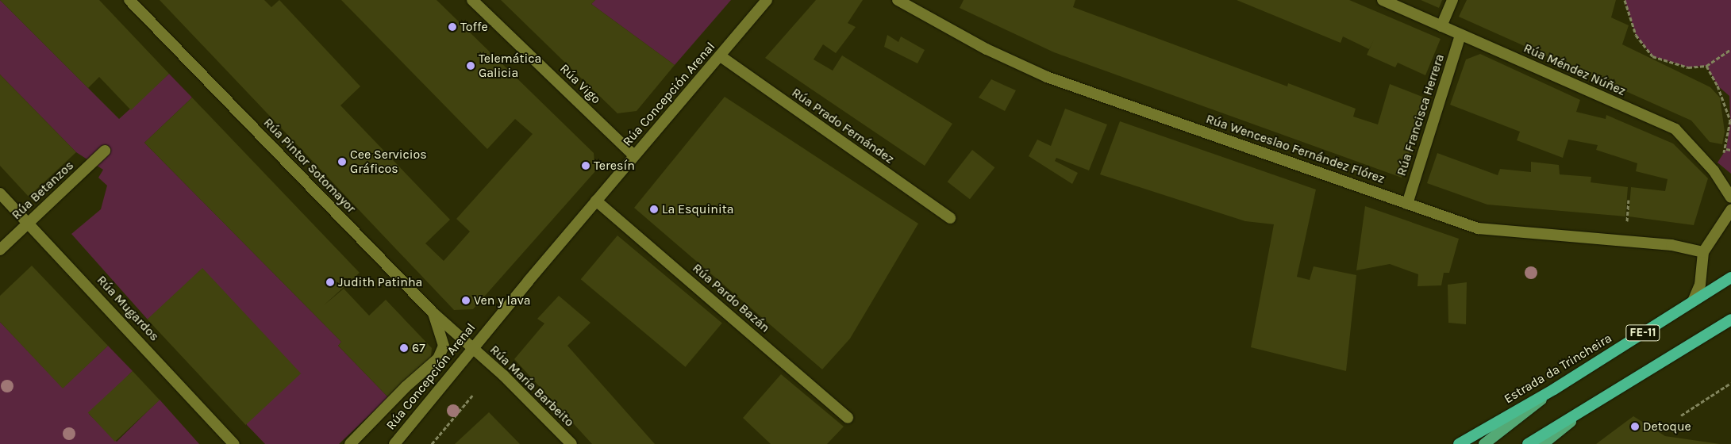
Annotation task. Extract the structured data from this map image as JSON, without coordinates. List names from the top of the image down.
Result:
{
  "streets": {
    "highway": ["FE-11", "Estrada da Trincheira"],
    "street": [
      "Rúa Méndez Núñez",
      "Rúa Vigo",
      "Rúa Concepción Arenal",
      "Rúa Francisca Herrera",
      "Rúa Prado Fernández",
      "Rúa Wenceslao Fernández Flórez",
      "Rúa Pintor Sotomayor",
      "Rúa Betanzos",
      "Rúa Pardo Bazán",
      "Rúa Mugardos",
      "Rúa María Barbeito"
    ]
  },
  "crossings": [
    ["Rúa Méndez Núñez", "Rúa Francisca Herrera"],
    ["Rúa Vigo", "Rúa Concepción Arenal"],
    ["Rúa Concepción Arenal", "Rúa Prado Fernández"],
    ["Rúa Concepción Arenal", "Rúa Pintor Sotomayor"],
    ["Rúa Concepción Arenal", "Rúa Pardo Bazán"],
    ["Rúa Concepción Arenal", "Rúa María Barbeito"],
    ["Rúa Francisca Herrera", "Rúa Wenceslao Fernández Flórez"],
    ["Rúa Pintor Sotomayor", "Rúa María Barbeito"],
    ["Rúa Betanzos", "Rúa Mugardos"]
  ],
  "places": [
    "Toffe",
    "Telemática Galicia",
    "Cee Servicios Gráficos",
    "Teresín",
    "La Esquinita",
    "Judith Patinha",
    "Ven y lava",
    "67",
    "Detoque"
  ]
}
